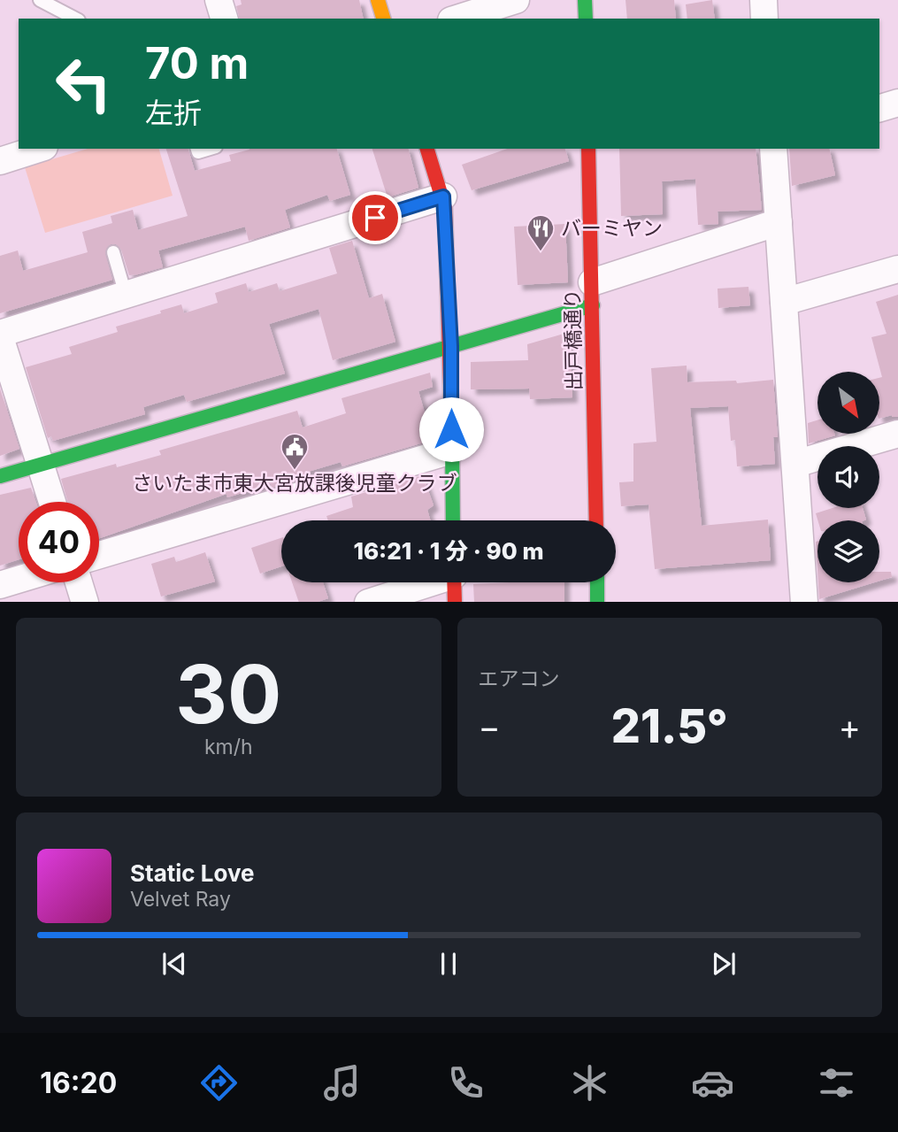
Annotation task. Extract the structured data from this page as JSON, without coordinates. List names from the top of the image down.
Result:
{
  "streets": {
    "street": ["出戸橋通り"]
  },
  "places": {
    "restaurant": ["バーミヤン"],
    "public building": ["さいたま市東大宮放課後児童クラブ"]
  },
  "north": "bottom right",
  "page": {
    "turn": ["70 m", "左折"],
    "limit": "40",
    "trip": "16:21 · 1 分 · 90 m",
    "tile": [
      ["30", "km/h"],
      "エアコン"
    ],
    "heat": ["−", "21.5°", "+"],
    "song": ["Static Love", "Velvet Ray"],
    "tabs": "16:20"
  }
}
